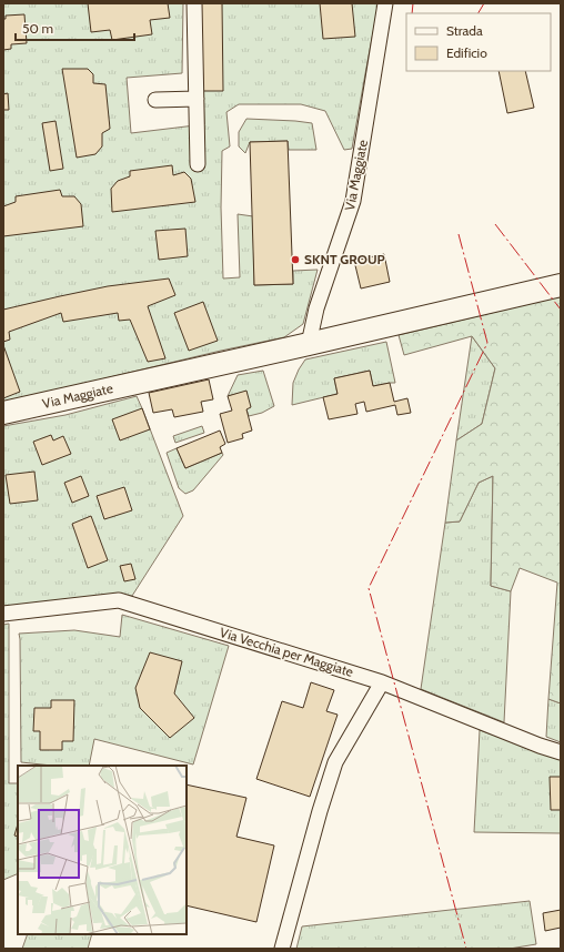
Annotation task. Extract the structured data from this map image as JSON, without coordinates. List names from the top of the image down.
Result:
{
  "streets": {
    "main road": ["Via Maggiate"],
    "street": ["Via Vecchia per Maggiate"]
  },
  "places": ["SKNT GROUP"],
  "legend": ["Strada", "Edificio"],
  "scale_bar": "50 m"
}
